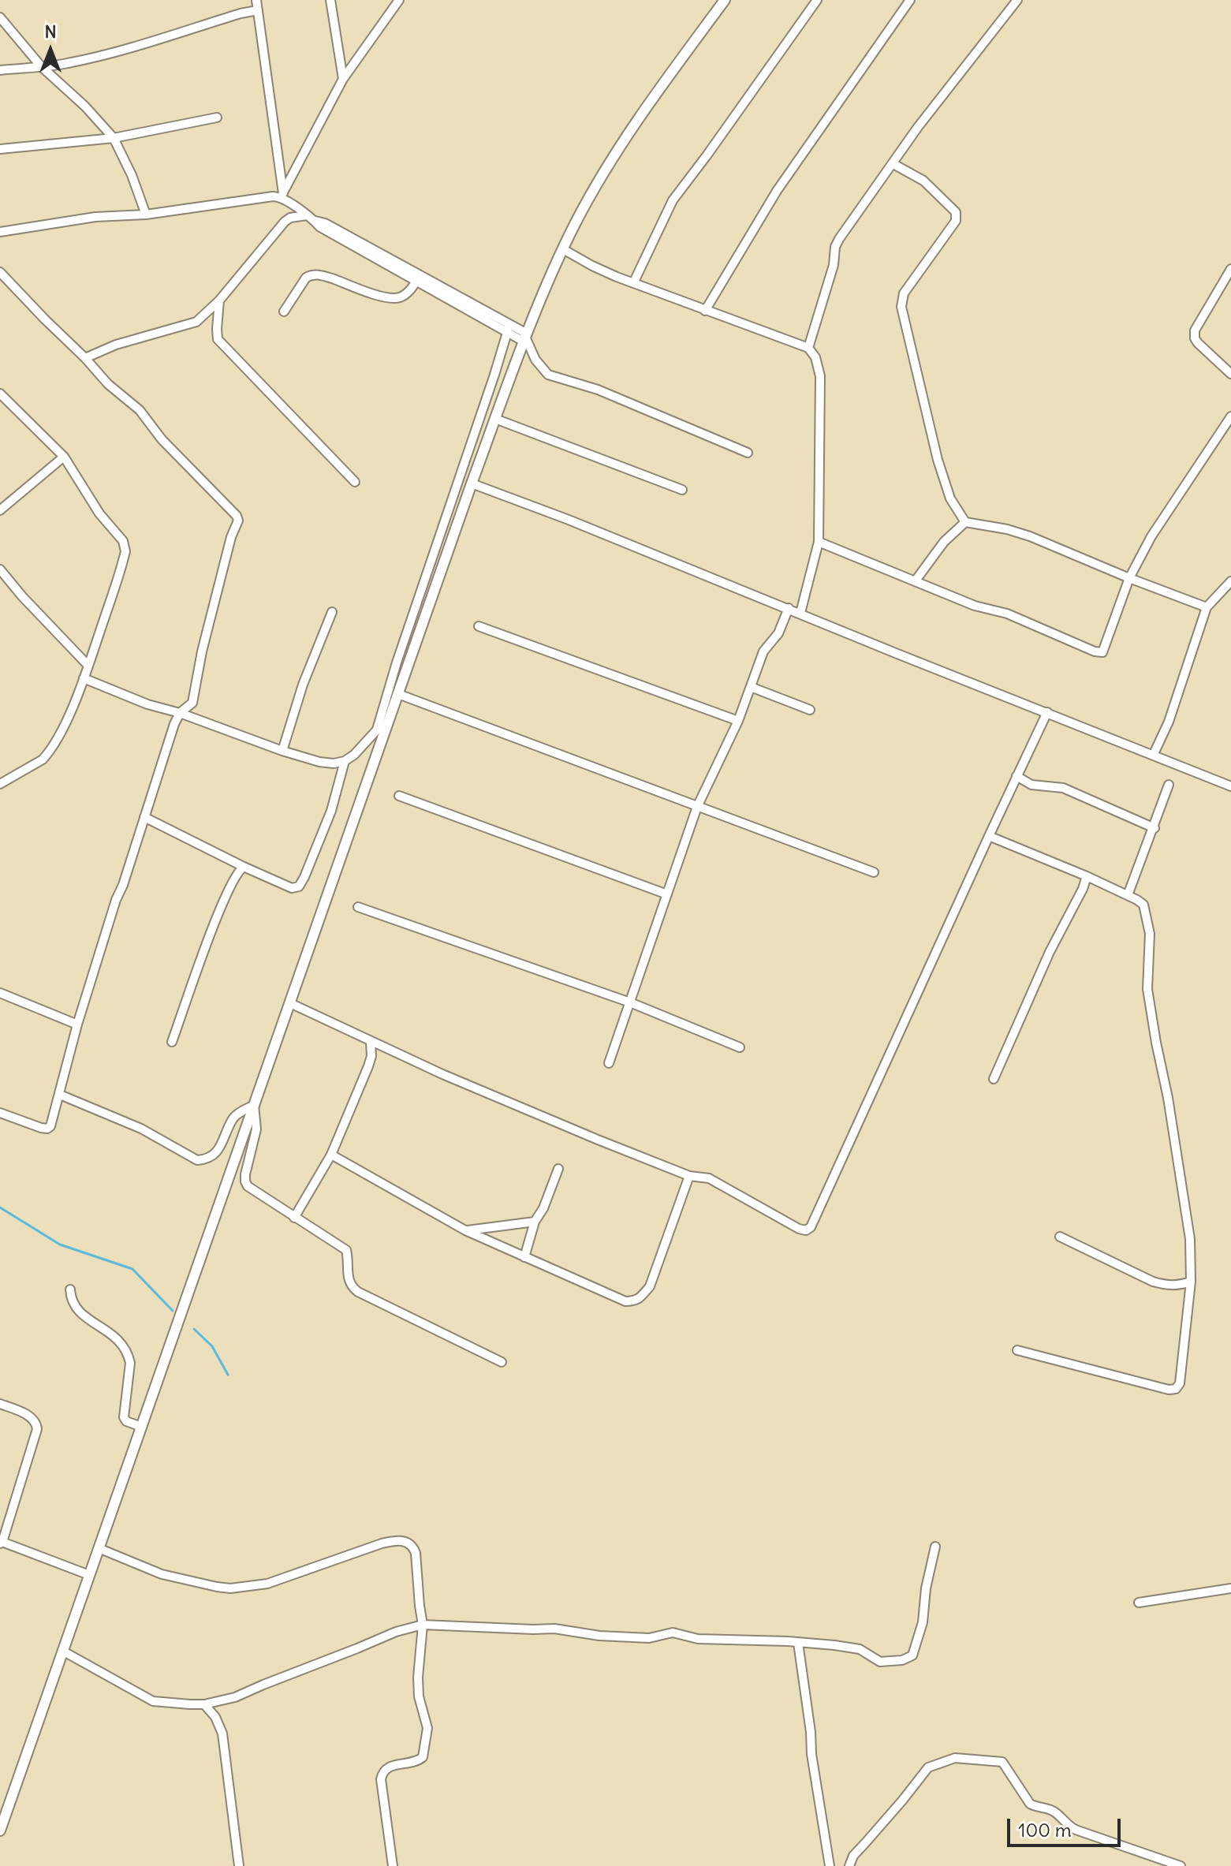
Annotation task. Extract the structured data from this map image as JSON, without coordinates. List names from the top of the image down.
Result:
{
  "scale_bar": "100 m",
  "north": "top"
}
